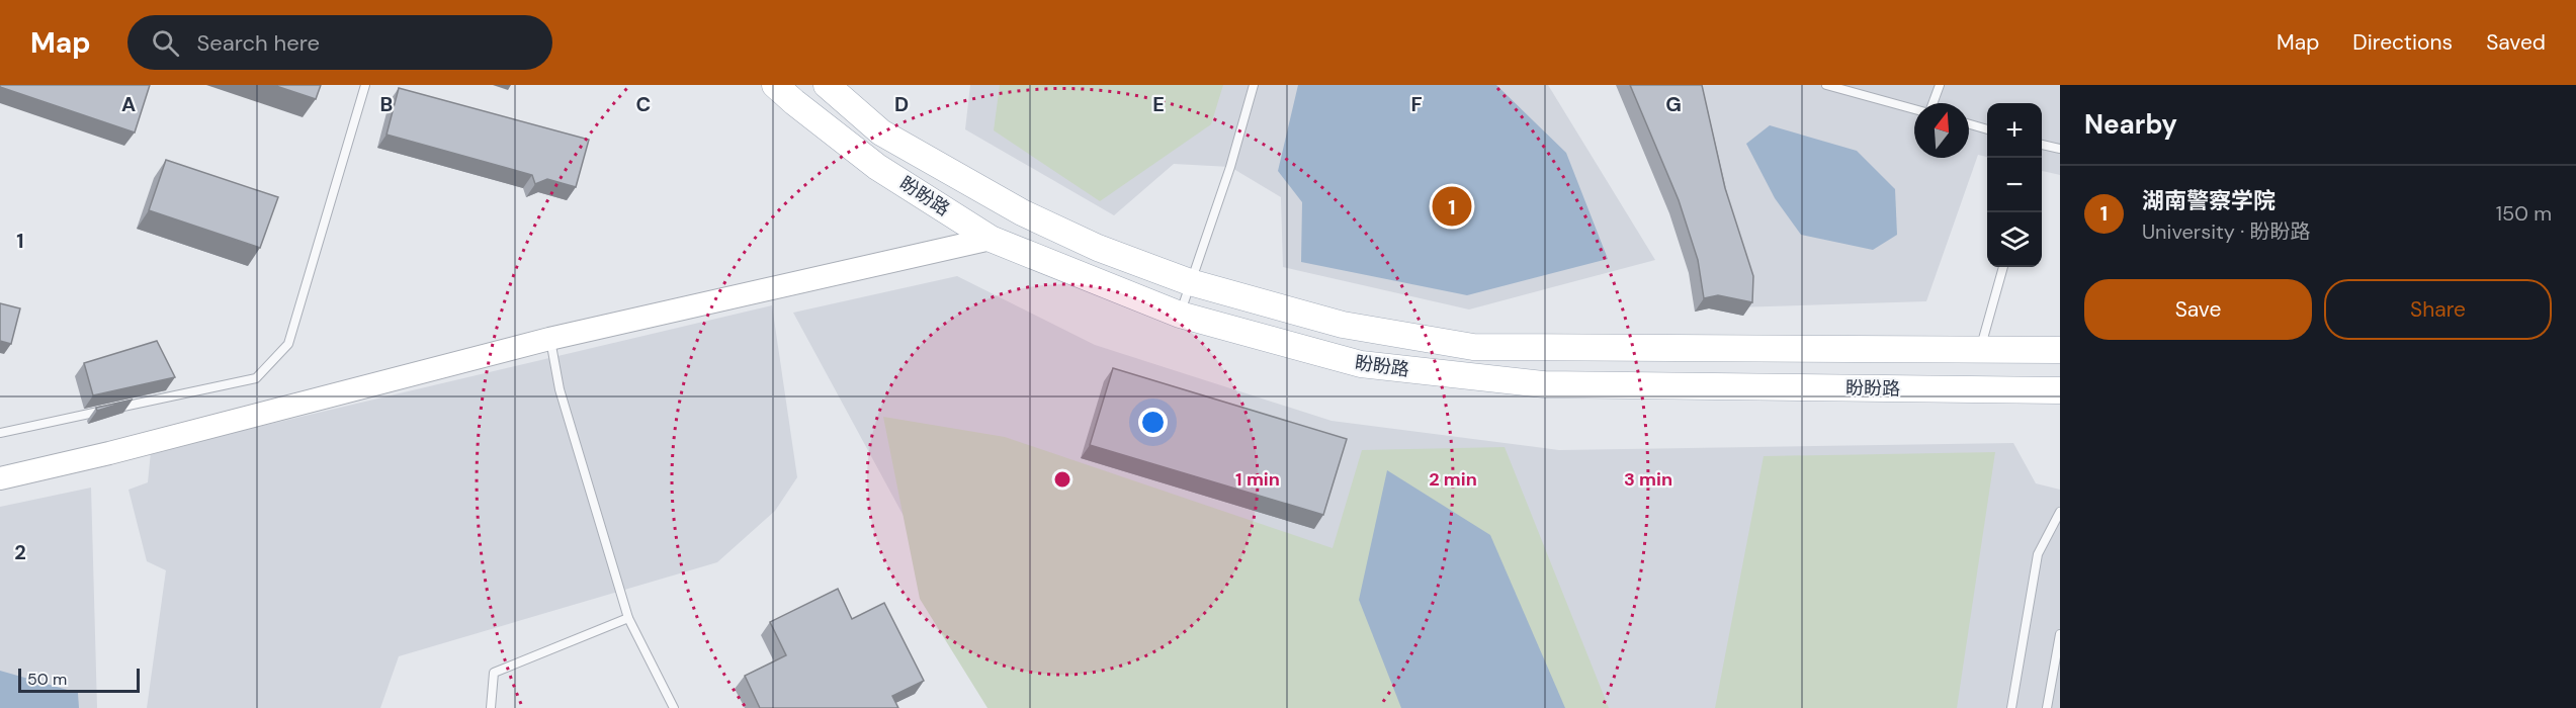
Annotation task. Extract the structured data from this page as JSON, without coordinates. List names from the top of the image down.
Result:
{
  "streets": {
    "main road": ["盼盼路"]
  },
  "scale_bar": "50 m",
  "north": "top",
  "page": {
    "header": "Map",
    "search": "Search here",
    "nav": ["Map", "Directions", "Saved"],
    "heading": "Nearby",
    "map_buttons": ["+", "−"],
    "list": [
      {
        "mark": "1",
        "name": "湖南警察学院",
        "note": "University · 盼盼路",
        "value": "150 m"
      }
    ],
    "pins": "1",
    "buttons": ["Save", "Share"],
    "scale": "50 m"
  },
  "grid": {
    "columns": [
      "A",
      "B",
      "C",
      "D",
      "E",
      "F",
      "G"
    ],
    "rows": ["1", "2"]
  },
  "rings": ["1 min", "2 min", "3 min"]
}
